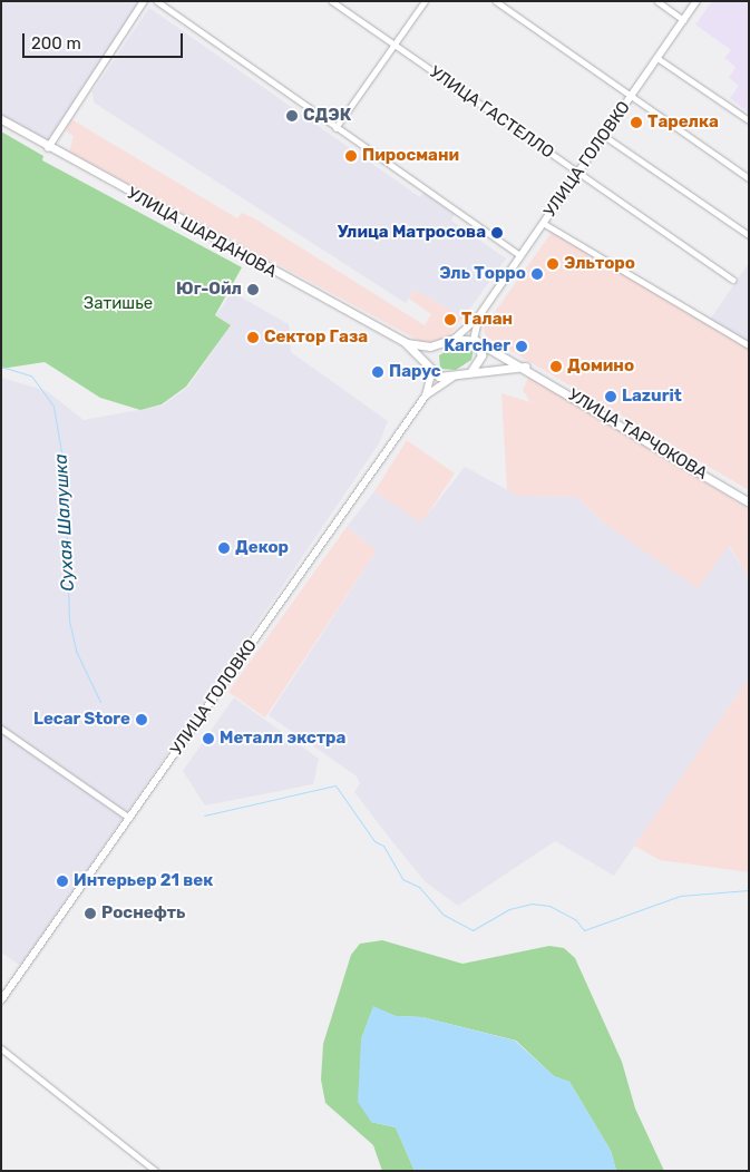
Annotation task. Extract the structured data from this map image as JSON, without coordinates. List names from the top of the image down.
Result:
{
  "streets": {
    "main road": ["УЛИЦА ШАРДАНОВА", "УЛИЦА ТАРЧОКОВА"],
    "street": ["УЛИЦА ГАСТЕЛЛО", "УЛИЦА ГОЛОВКО"]
  },
  "crossings": [
    ["УЛИЦА ГАСТЕЛЛО", "УЛИЦА ГОЛОВКО"]
  ],
  "water": ["Сухая Шалушка"],
  "parks": ["Затишье"],
  "places": [
    "СДЭК",
    "Тарелка",
    "Пиросмани",
    "Улица Матросова",
    "Эльторо",
    "Эль Торро",
    "Юг-Ойл",
    "Талан",
    "Сектор Газа",
    "Kаrcher",
    "Домино",
    "Парус",
    "Lazurit",
    "Декор",
    "Lecar Store",
    "Металл экстра",
    "Интерьер 21 век",
    "Роснефть"
  ],
  "scale_bar": "200 m"
}
